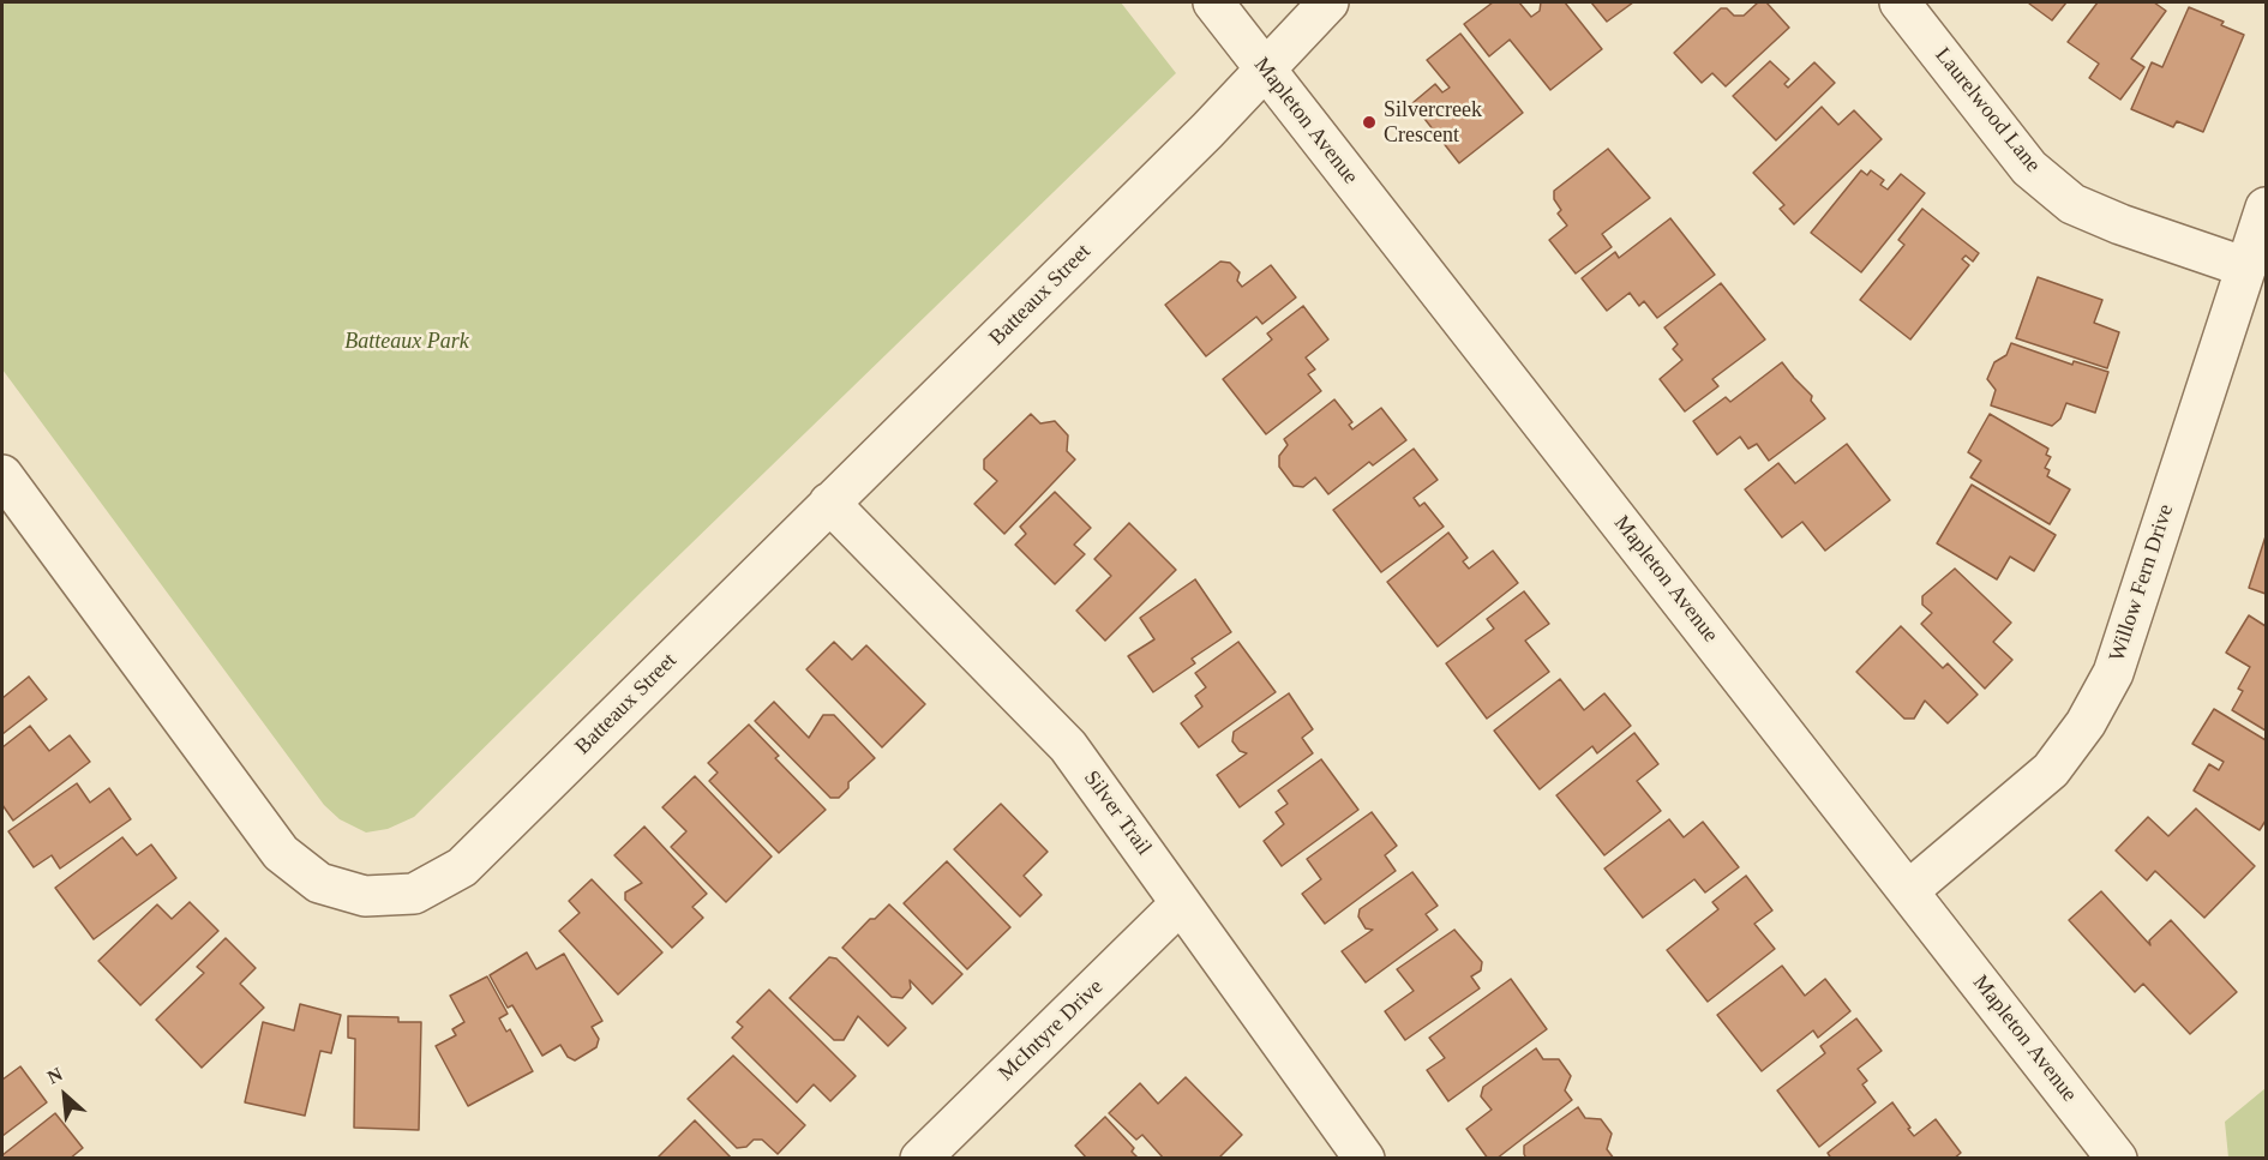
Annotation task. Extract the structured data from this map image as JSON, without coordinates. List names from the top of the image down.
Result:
{
  "streets": {
    "street": [
      "Laurelwood Lane",
      "Mapleton Avenue",
      "Batteaux Street",
      "Willow Fern Drive",
      "Silver Trail",
      "McIntyre Drive"
    ]
  },
  "crossings": [
    ["Laurelwood Lane", "Willow Fern Drive"],
    ["Mapleton Avenue", "Batteaux Street"],
    ["Mapleton Avenue", "Willow Fern Drive"],
    ["Batteaux Street", "Silver Trail"],
    ["Silver Trail", "McIntyre Drive"]
  ],
  "parks": ["Batteaux Park"],
  "places": ["Silvercreek Crescent"],
  "north": "top left"
}
